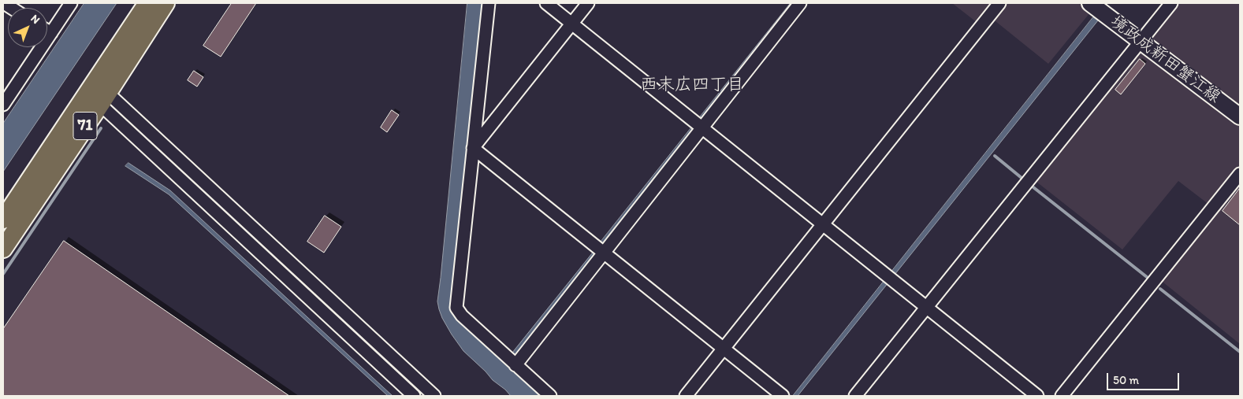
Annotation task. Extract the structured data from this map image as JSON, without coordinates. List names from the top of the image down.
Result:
{
  "streets": {
    "main road": ["境政成新田蟹江線", "71"]
  },
  "districts": ["西末広四丁目"],
  "scale_bar": "50 m",
  "north": "top right"
}
